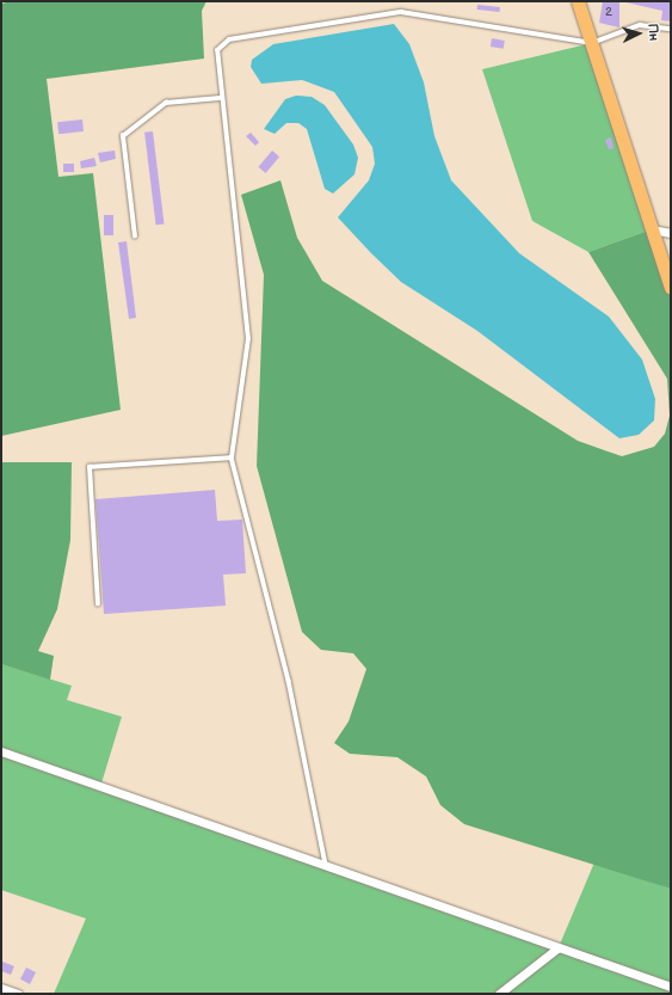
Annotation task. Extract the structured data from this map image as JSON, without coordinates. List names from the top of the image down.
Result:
{
  "house_numbers": ["2"],
  "north": "right"
}
